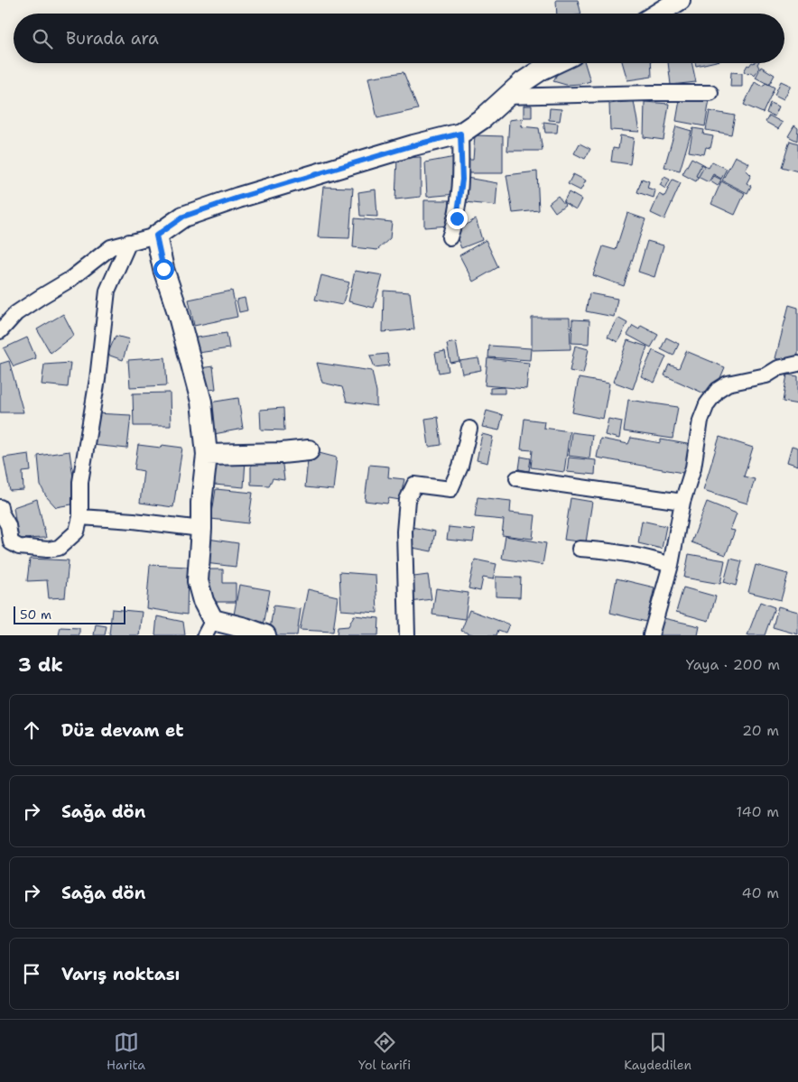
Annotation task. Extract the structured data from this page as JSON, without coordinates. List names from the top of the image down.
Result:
{
  "scale_bar": "50 m",
  "page": {
    "search": "Burada ara",
    "scale": "50 m",
    "heading": ["3 dk", "Yaya · 200 m"],
    "list": [
      ["Düz devam et", "20 m"],
      ["Sağa dön", "140 m"],
      ["Sağa dön", "40 m"],
      "Varış noktası"
    ],
    "nav": ["Harita", "Yol tarifi", "Kaydedilen"]
  }
}
